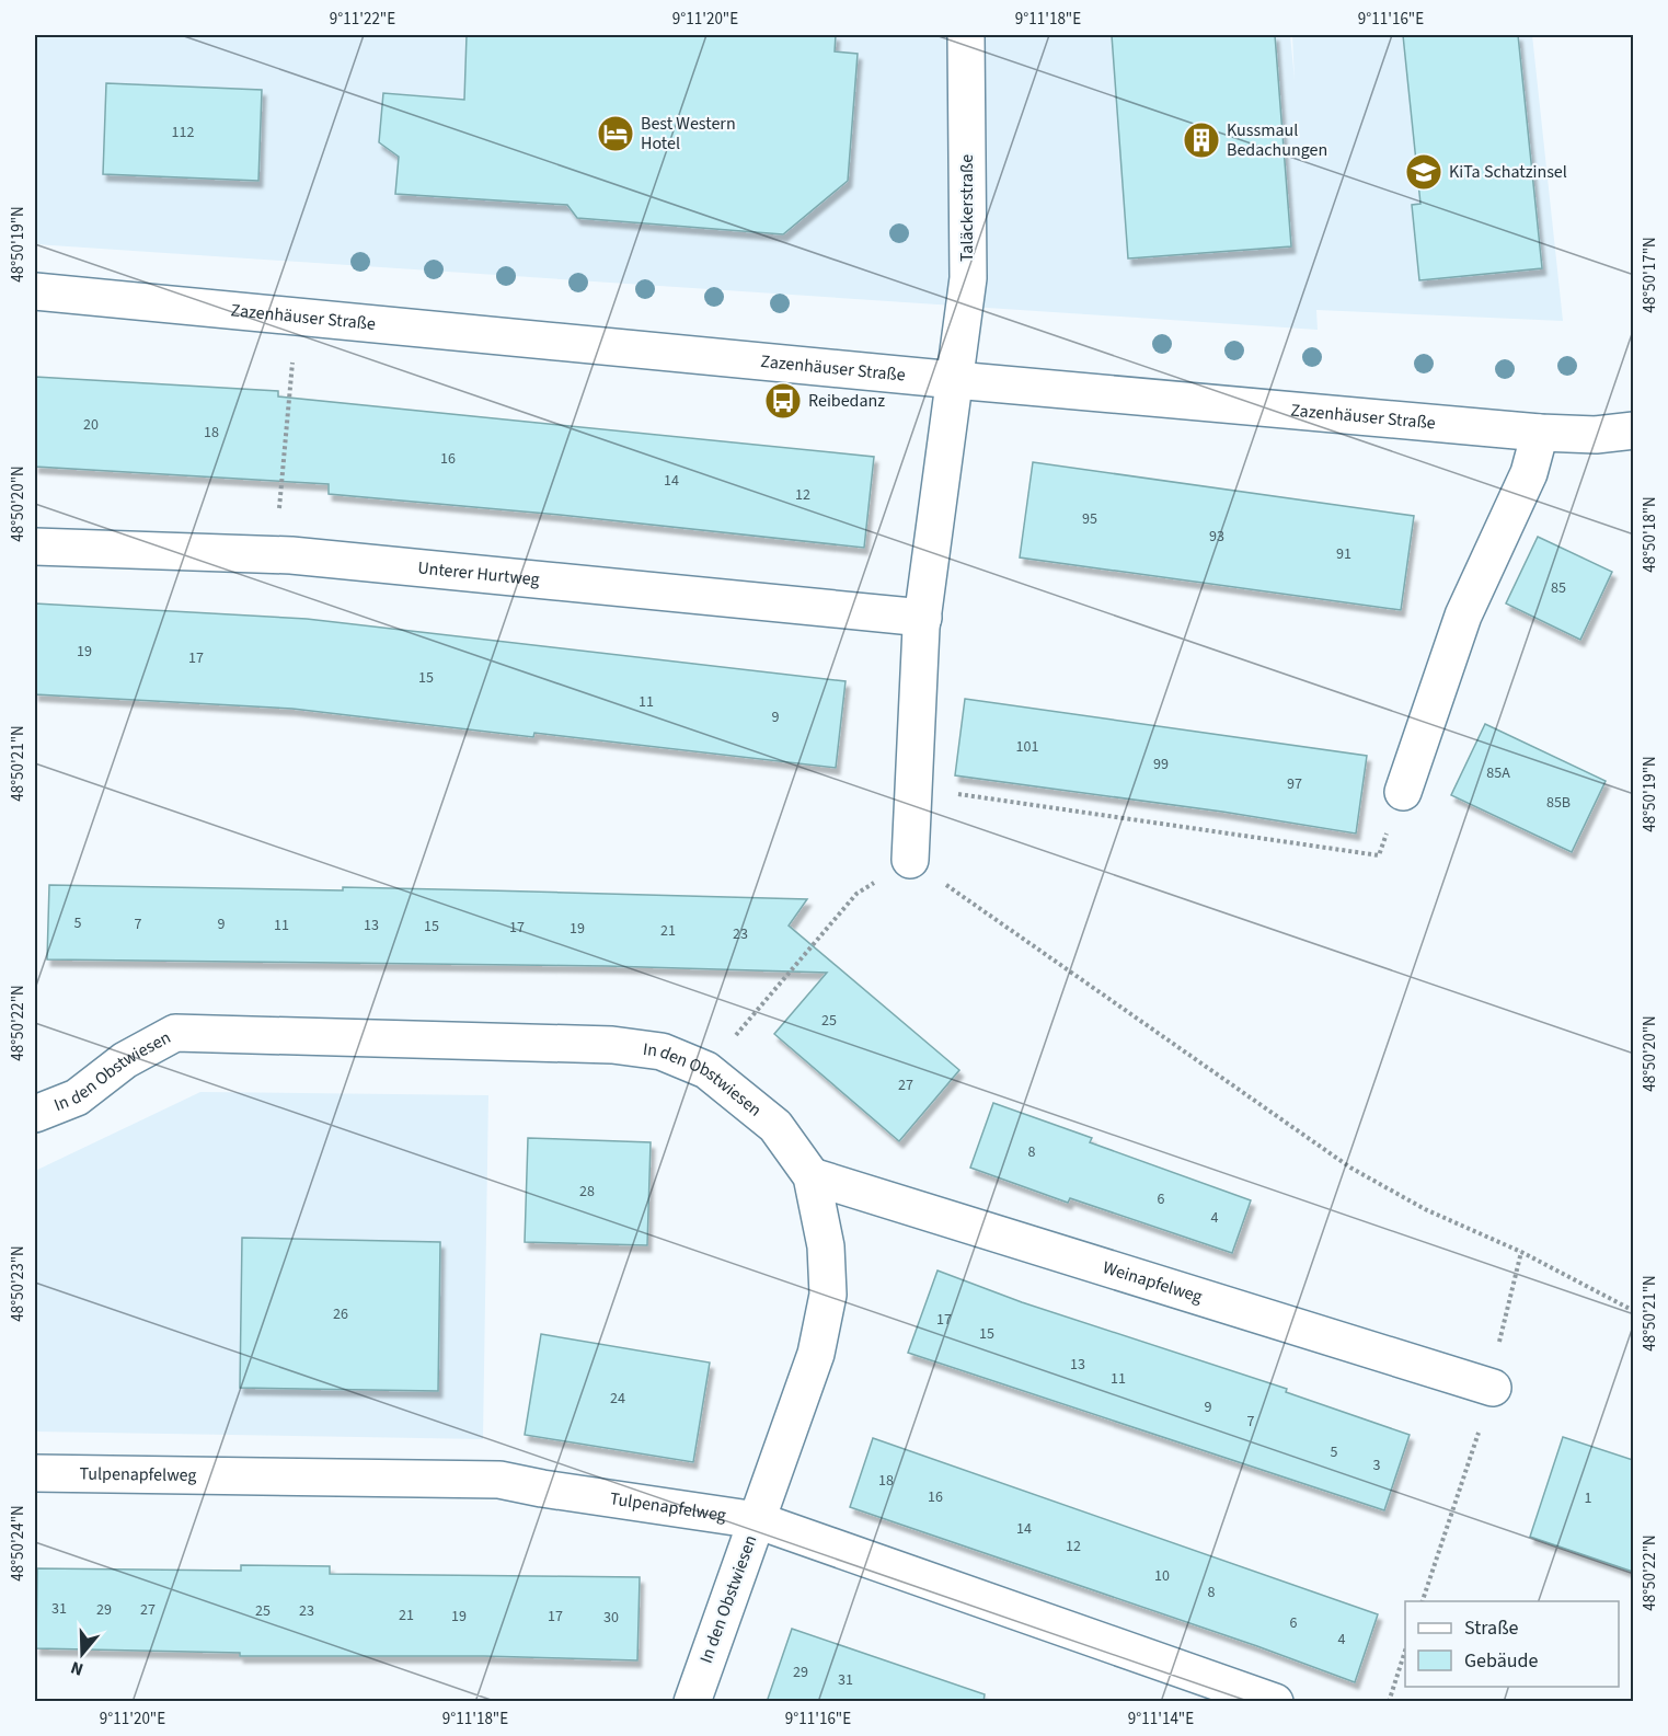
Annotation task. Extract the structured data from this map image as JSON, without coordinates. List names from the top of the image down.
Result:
{
  "streets": {
    "street": [
      "Taläckerstraße",
      "Zazenhäuser Straße",
      "Unterer Hurtweg",
      "In den Obstwiesen",
      "Weinapfelweg",
      "Tulpenapfelweg"
    ]
  },
  "crossings": [
    ["Taläckerstraße", "Zazenhäuser Straße"],
    ["In den Obstwiesen", "Weinapfelweg"],
    ["In den Obstwiesen", "Tulpenapfelweg"]
  ],
  "places": {
    "hotel": ["Best Western Hotel"],
    "building": ["Kussmaul Bedachungen"],
    "school or university": ["KiTa Schatzinsel"],
    "bus stop": ["Reibedanz"]
  },
  "house_numbers": [
    "112",
    "20",
    "18",
    "16",
    "14",
    "12",
    "95",
    "93",
    "91",
    "85",
    "19",
    "17",
    "15",
    "11",
    "9",
    "101",
    "99",
    "85A",
    "97",
    "85B",
    "5",
    "7",
    "9",
    "11",
    "13",
    "15",
    "17",
    "19",
    "21",
    "23",
    "25",
    "27",
    "8",
    "28",
    "6",
    "4",
    "26",
    "17",
    "15",
    "13",
    "11",
    "24",
    "9",
    "7",
    "5",
    "3",
    "18",
    "16",
    "1",
    "14",
    "12",
    "10",
    "8",
    "31",
    "29",
    "27",
    "25",
    "23",
    "21",
    "19",
    "17",
    "30",
    "6",
    "4",
    "29",
    "31"
  ],
  "legend": ["Straße", "Gebäude"],
  "north": "bottom",
  "coordinates": [
    "9°11'22\"E",
    "9°11'20\"E",
    "9°11'18\"E",
    "9°11'16\"E",
    "48°50'19\"N",
    "48°50'17\"N",
    "48°50'20\"N",
    "48°50'18\"N",
    "48°50'21\"N",
    "48°50'22\"N",
    "48°50'23\"N",
    "48°50'24\"N",
    "9°11'14\"E"
  ]
}
